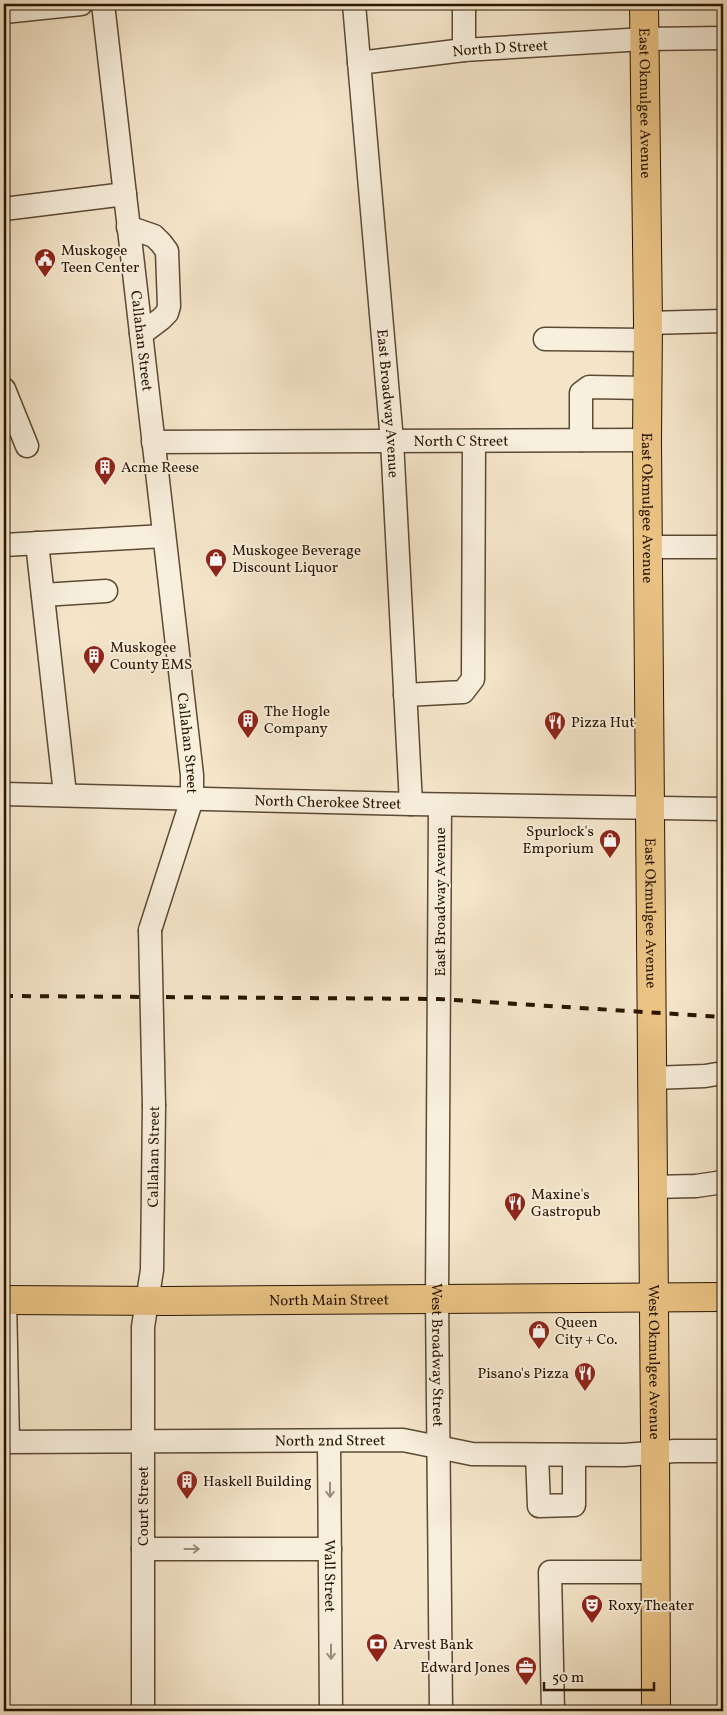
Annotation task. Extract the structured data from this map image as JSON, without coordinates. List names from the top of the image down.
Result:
{
  "streets": {
    "main road": ["East Okmulgee Avenue", "North Main Street", "West Okmulgee Avenue"],
    "street": [
      "North D Street",
      "Callahan Street",
      "East Broadway Avenue",
      "North C Street",
      "North Cherokee Street",
      "West Broadway Street",
      "North 2nd Street",
      "Court Street",
      "Wall Street"
    ]
  },
  "crossings": [
    ["North D Street", "East Okmulgee Avenue"],
    ["North D Street", "East Broadway Avenue"],
    ["East Okmulgee Avenue", "North C Street"],
    ["East Okmulgee Avenue", "North Cherokee Street"],
    ["East Okmulgee Avenue", "West Okmulgee Avenue"],
    ["Callahan Street", "North C Street"],
    ["Callahan Street", "North Cherokee Street"],
    ["Callahan Street", "North Main Street"],
    ["Callahan Street", "Court Street"],
    ["East Broadway Avenue", "North C Street"],
    ["East Broadway Avenue", "North Cherokee Street"],
    ["East Broadway Avenue", "West Broadway Street"],
    ["North Main Street", "West Broadway Street"],
    ["North Main Street", "West Okmulgee Avenue"],
    ["North Main Street", "Court Street"],
    ["West Broadway Street", "North 2nd Street"],
    ["West Okmulgee Avenue", "North 2nd Street"],
    ["North 2nd Street", "Court Street"],
    ["North 2nd Street", "Wall Street"]
  ],
  "one_way": ["Wall Street"],
  "places": {
    "public building": ["Muskogee Teen Center"],
    "building": [
      "Acme Reese",
      "Muskogee County EMS",
      "The Hogle Company",
      "Haskell Building"
    ],
    "shop": ["Muskogee Beverage Discount Liquor", "Spurlock's Emporium", "Queen City + Co."],
    "restaurant": ["Pizza Hut", "Maxine's Gastropub", "Pisano's Pizza"],
    "theatre": ["Roxy Theater"],
    "bank": ["Arvest Bank"],
    "office": ["Edward Jones"]
  },
  "scale_bar": "50 m"
}
